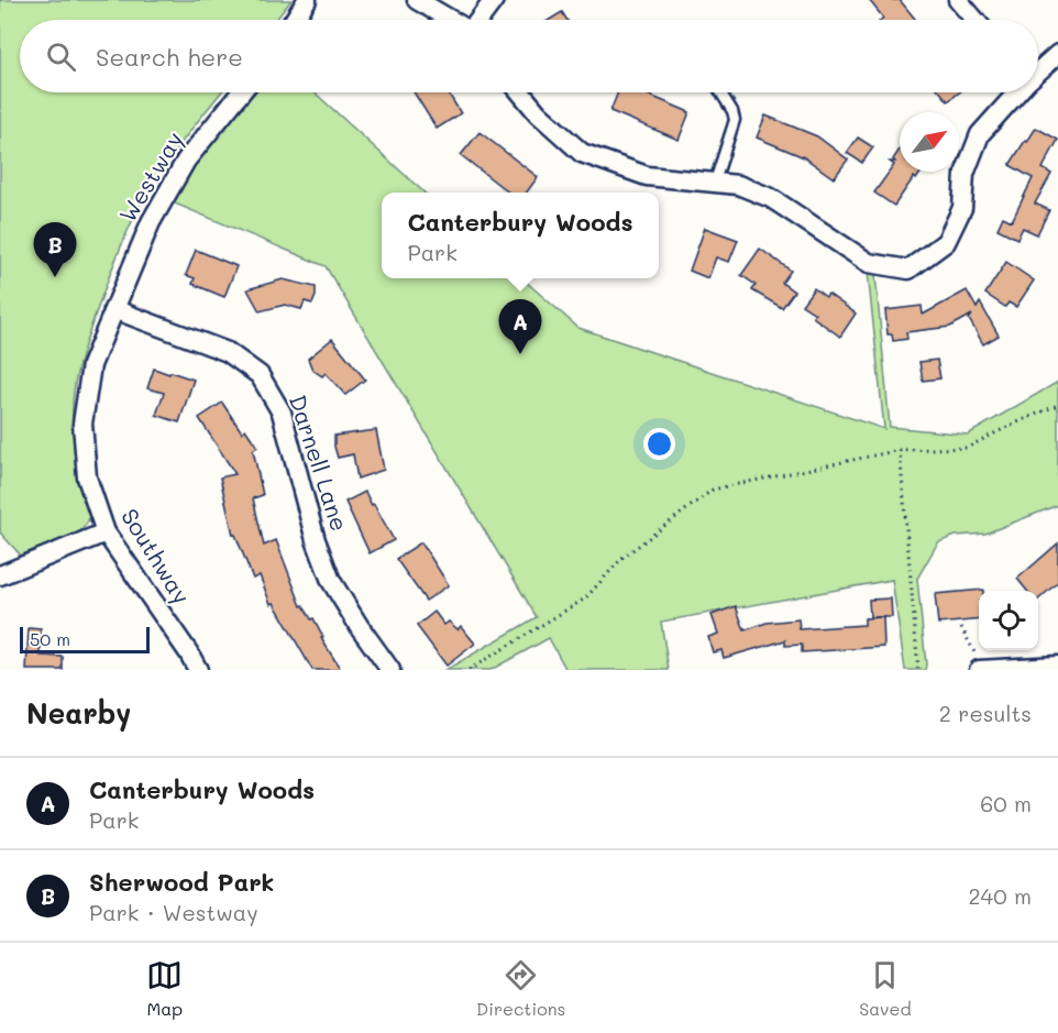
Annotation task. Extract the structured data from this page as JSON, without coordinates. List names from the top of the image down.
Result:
{
  "streets": {
    "street": ["Westway", "Darnell Lane", "Southway"]
  },
  "crossings": [
    ["Westway", "Darnell Lane"],
    ["Westway", "Southway"],
    ["Darnell Lane", "Southway"]
  ],
  "scale_bar": "50 m",
  "north": "top right",
  "page": {
    "search": "Search here",
    "popup": ["Canterbury Woods", "Park"],
    "pins": ["B", "A"],
    "scale": "50 m",
    "heading": ["Nearby", "2 results"],
    "list": [
      {
        "mark": "A",
        "name": "Canterbury Woods",
        "note": "Park",
        "value": "60 m"
      },
      {
        "mark": "B",
        "name": "Sherwood Park",
        "note": "Park · Westway",
        "value": "240 m"
      }
    ],
    "nav": ["Map", "Directions", "Saved"]
  }
}
